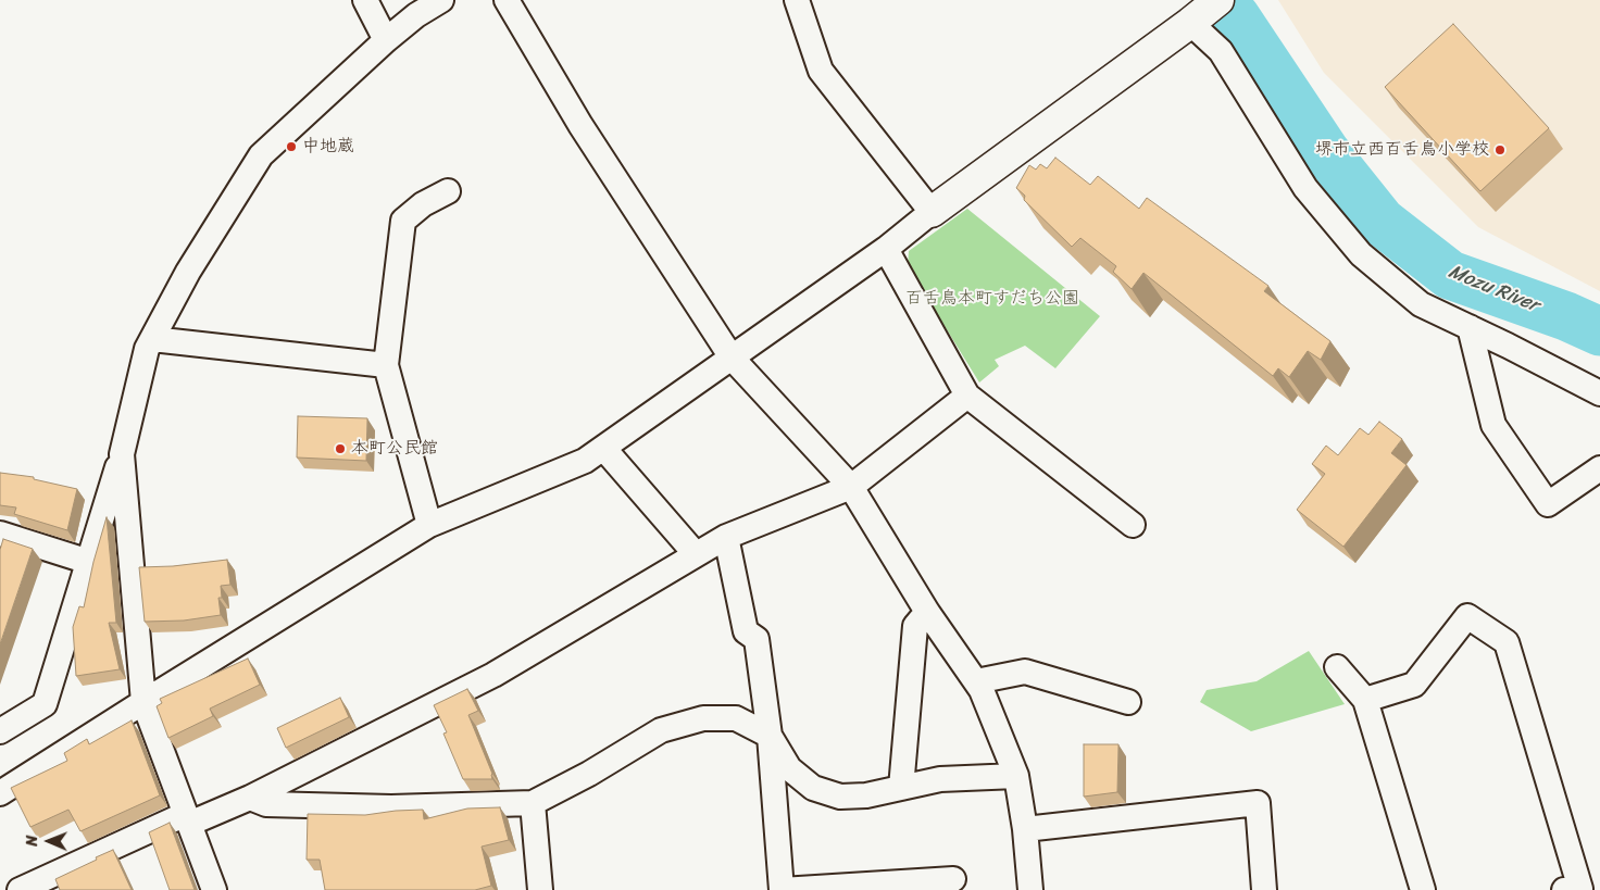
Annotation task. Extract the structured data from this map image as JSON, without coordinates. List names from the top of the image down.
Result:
{
  "water": ["Mozu River"],
  "parks": ["百舌鳥本町すだち公園"],
  "places": ["中地蔵", "堺市立西百舌鳥小学校", "本町公民館"],
  "north": "left"
}
